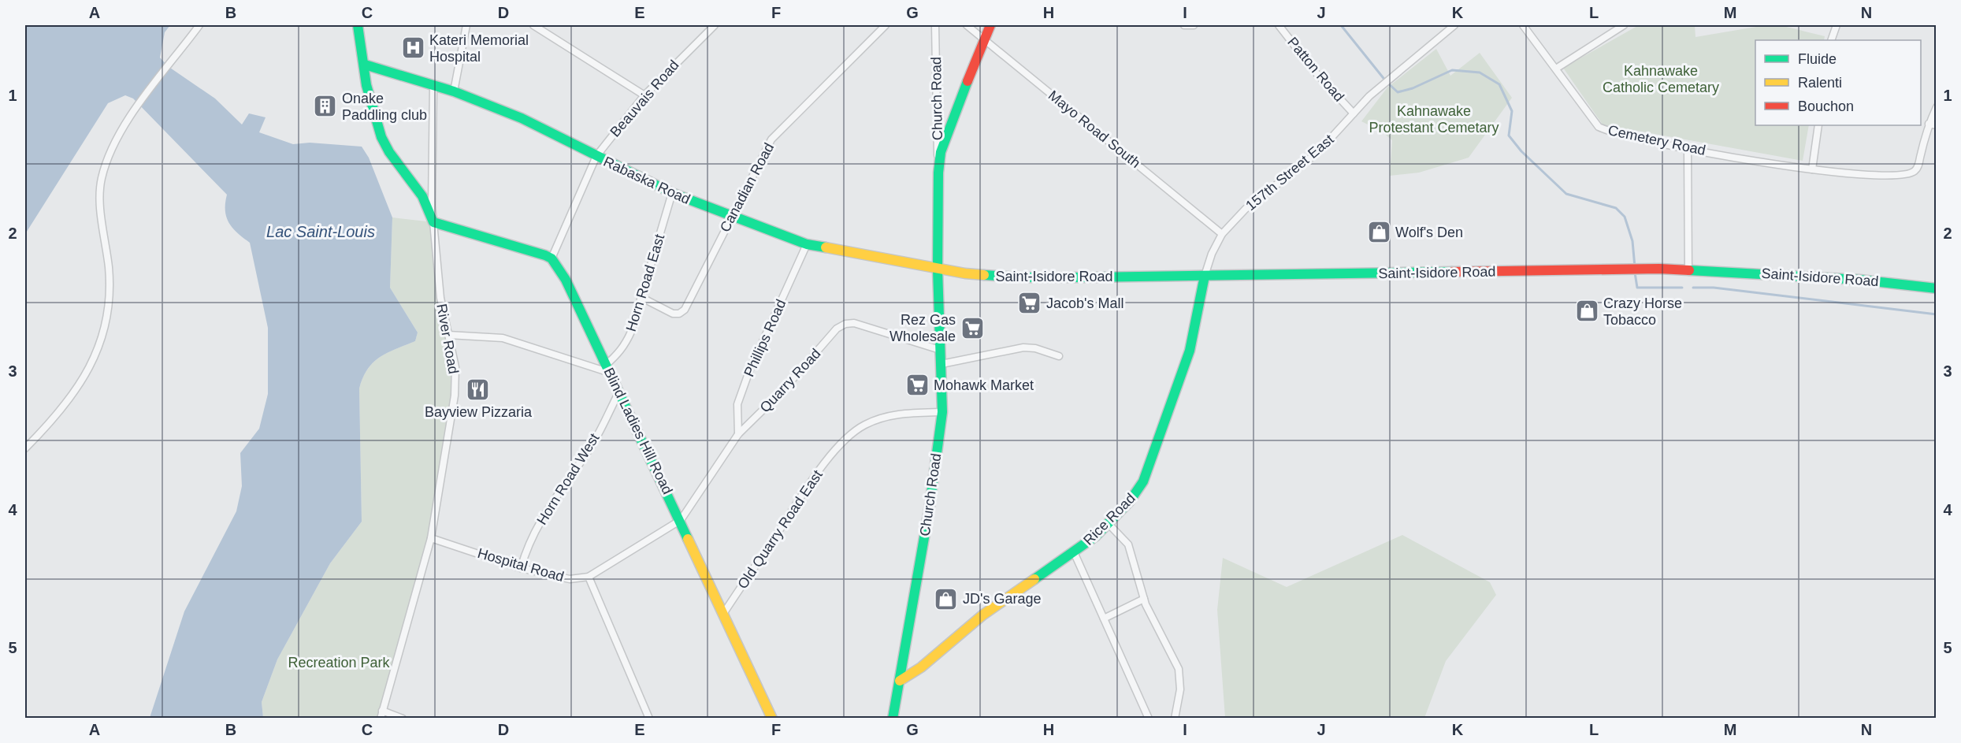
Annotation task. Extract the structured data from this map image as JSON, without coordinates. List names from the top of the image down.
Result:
{
  "streets": {
    "street": [
      "Patton Road",
      "Beauvais Road",
      "Church Road",
      "Mayo Road South",
      "Cemetery Road",
      "157th Street East",
      "Rabaska Road",
      "Canadian Road",
      "Saint-Isidore Road",
      "Horn Road East",
      "Phillips Road",
      "River Road",
      "Quarry Road",
      "Blind Ladies Hill Road",
      "Horn Road West",
      "Rice Road",
      "Old Quarry Road East",
      "Hospital Road"
    ]
  },
  "crossings": [
    ["Patton Road", "157th Street East"],
    ["Beauvais Road", "Rabaska Road"],
    ["Beauvais Road", "Blind Ladies Hill Road"],
    ["Church Road", "Mayo Road South"],
    ["Church Road", "Rabaska Road"],
    ["Church Road", "Saint-Isidore Road"],
    ["Church Road", "Quarry Road"],
    ["Church Road", "Rice Road"],
    ["Church Road", "Old Quarry Road East"],
    ["Mayo Road South", "157th Street East"],
    ["157th Street East", "Saint-Isidore Road"],
    ["157th Street East", "Rice Road"],
    ["Rabaska Road", "Canadian Road"],
    ["Rabaska Road", "Saint-Isidore Road"],
    ["Rabaska Road", "Horn Road East"],
    ["Rabaska Road", "Phillips Road"],
    ["Rabaska Road", "River Road"],
    ["Canadian Road", "Horn Road East"],
    ["Saint-Isidore Road", "Rice Road"],
    ["Horn Road East", "Blind Ladies Hill Road"],
    ["Phillips Road", "Quarry Road"],
    ["River Road", "Hospital Road"],
    ["Quarry Road", "Blind Ladies Hill Road"],
    ["Quarry Road", "Hospital Road"],
    ["Blind Ladies Hill Road", "Horn Road West"],
    ["Blind Ladies Hill Road", "Old Quarry Road East"],
    ["Blind Ladies Hill Road", "Hospital Road"],
    ["Horn Road West", "Hospital Road"]
  ],
  "water": ["Lac Saint-Louis"],
  "parks": ["Kahnawake Catholic Cemetary", "Kahnawake Protestant Cemetary", "Recreation Park"],
  "places": {
    "hospital": ["Kateri Memorial Hospital"],
    "building": ["Onake Paddling club"],
    "shop": ["Wolf's Den", "Crazy Horse Tobacco", "JD's Garage"],
    "supermarket": ["Jacob's Mall", "Rez Gas Wholesale", "Mohawk Market"],
    "restaurant": ["Bayview Pizzaria"]
  },
  "legend": ["Fluide", "Ralenti", "Bouchon"],
  "grid": {
    "columns": [
      "A",
      "B",
      "C",
      "D",
      "E",
      "F",
      "G",
      "H",
      "I",
      "J",
      "K",
      "L",
      "M",
      "N"
    ],
    "rows": [
      "1",
      "2",
      "3",
      "4",
      "5"
    ]
  }
}
